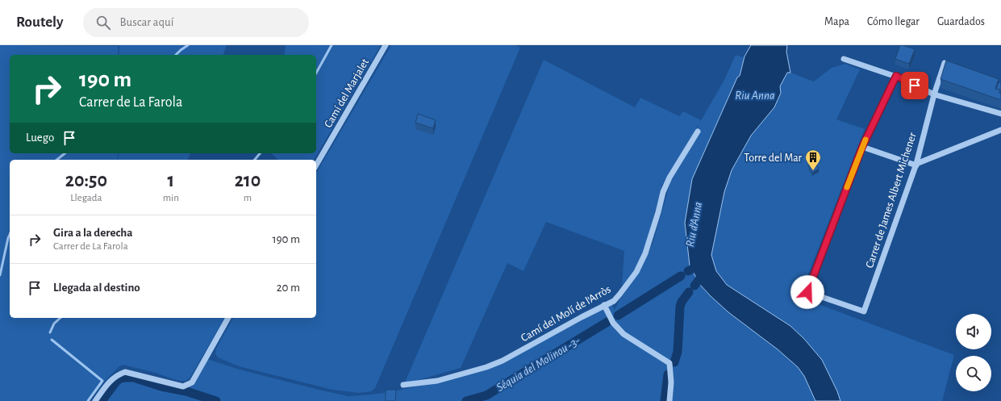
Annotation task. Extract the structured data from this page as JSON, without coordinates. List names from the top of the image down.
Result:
{
  "streets": {
    "street": ["Camí del Marjalet", "Carrer de James Albert Michener", "Camí del Molí de l'Arròs"]
  },
  "water": ["Riu Anna", "Riu d'Anna", "Séquia del Molinou -3-"],
  "places": {
    "building": ["Torre del Mar"]
  },
  "page": {
    "header": "Routely",
    "search": "Buscar aquí",
    "nav": ["Mapa", "Cómo llegar", "Guardados"],
    "turn": ["190 m", "Carrer de La Farola"],
    "then": "Luego",
    "eta": [
      "20:50",
      "Llegada",
      "1",
      "min",
      "210",
      "m"
    ],
    "list": [
      {
        "name": "Gira a la derecha",
        "note": "Carrer de La Farola",
        "value": "190 m"
      },
      {
        "name": "Llegada al destino",
        "value": "20 m"
      }
    ]
  }
}
